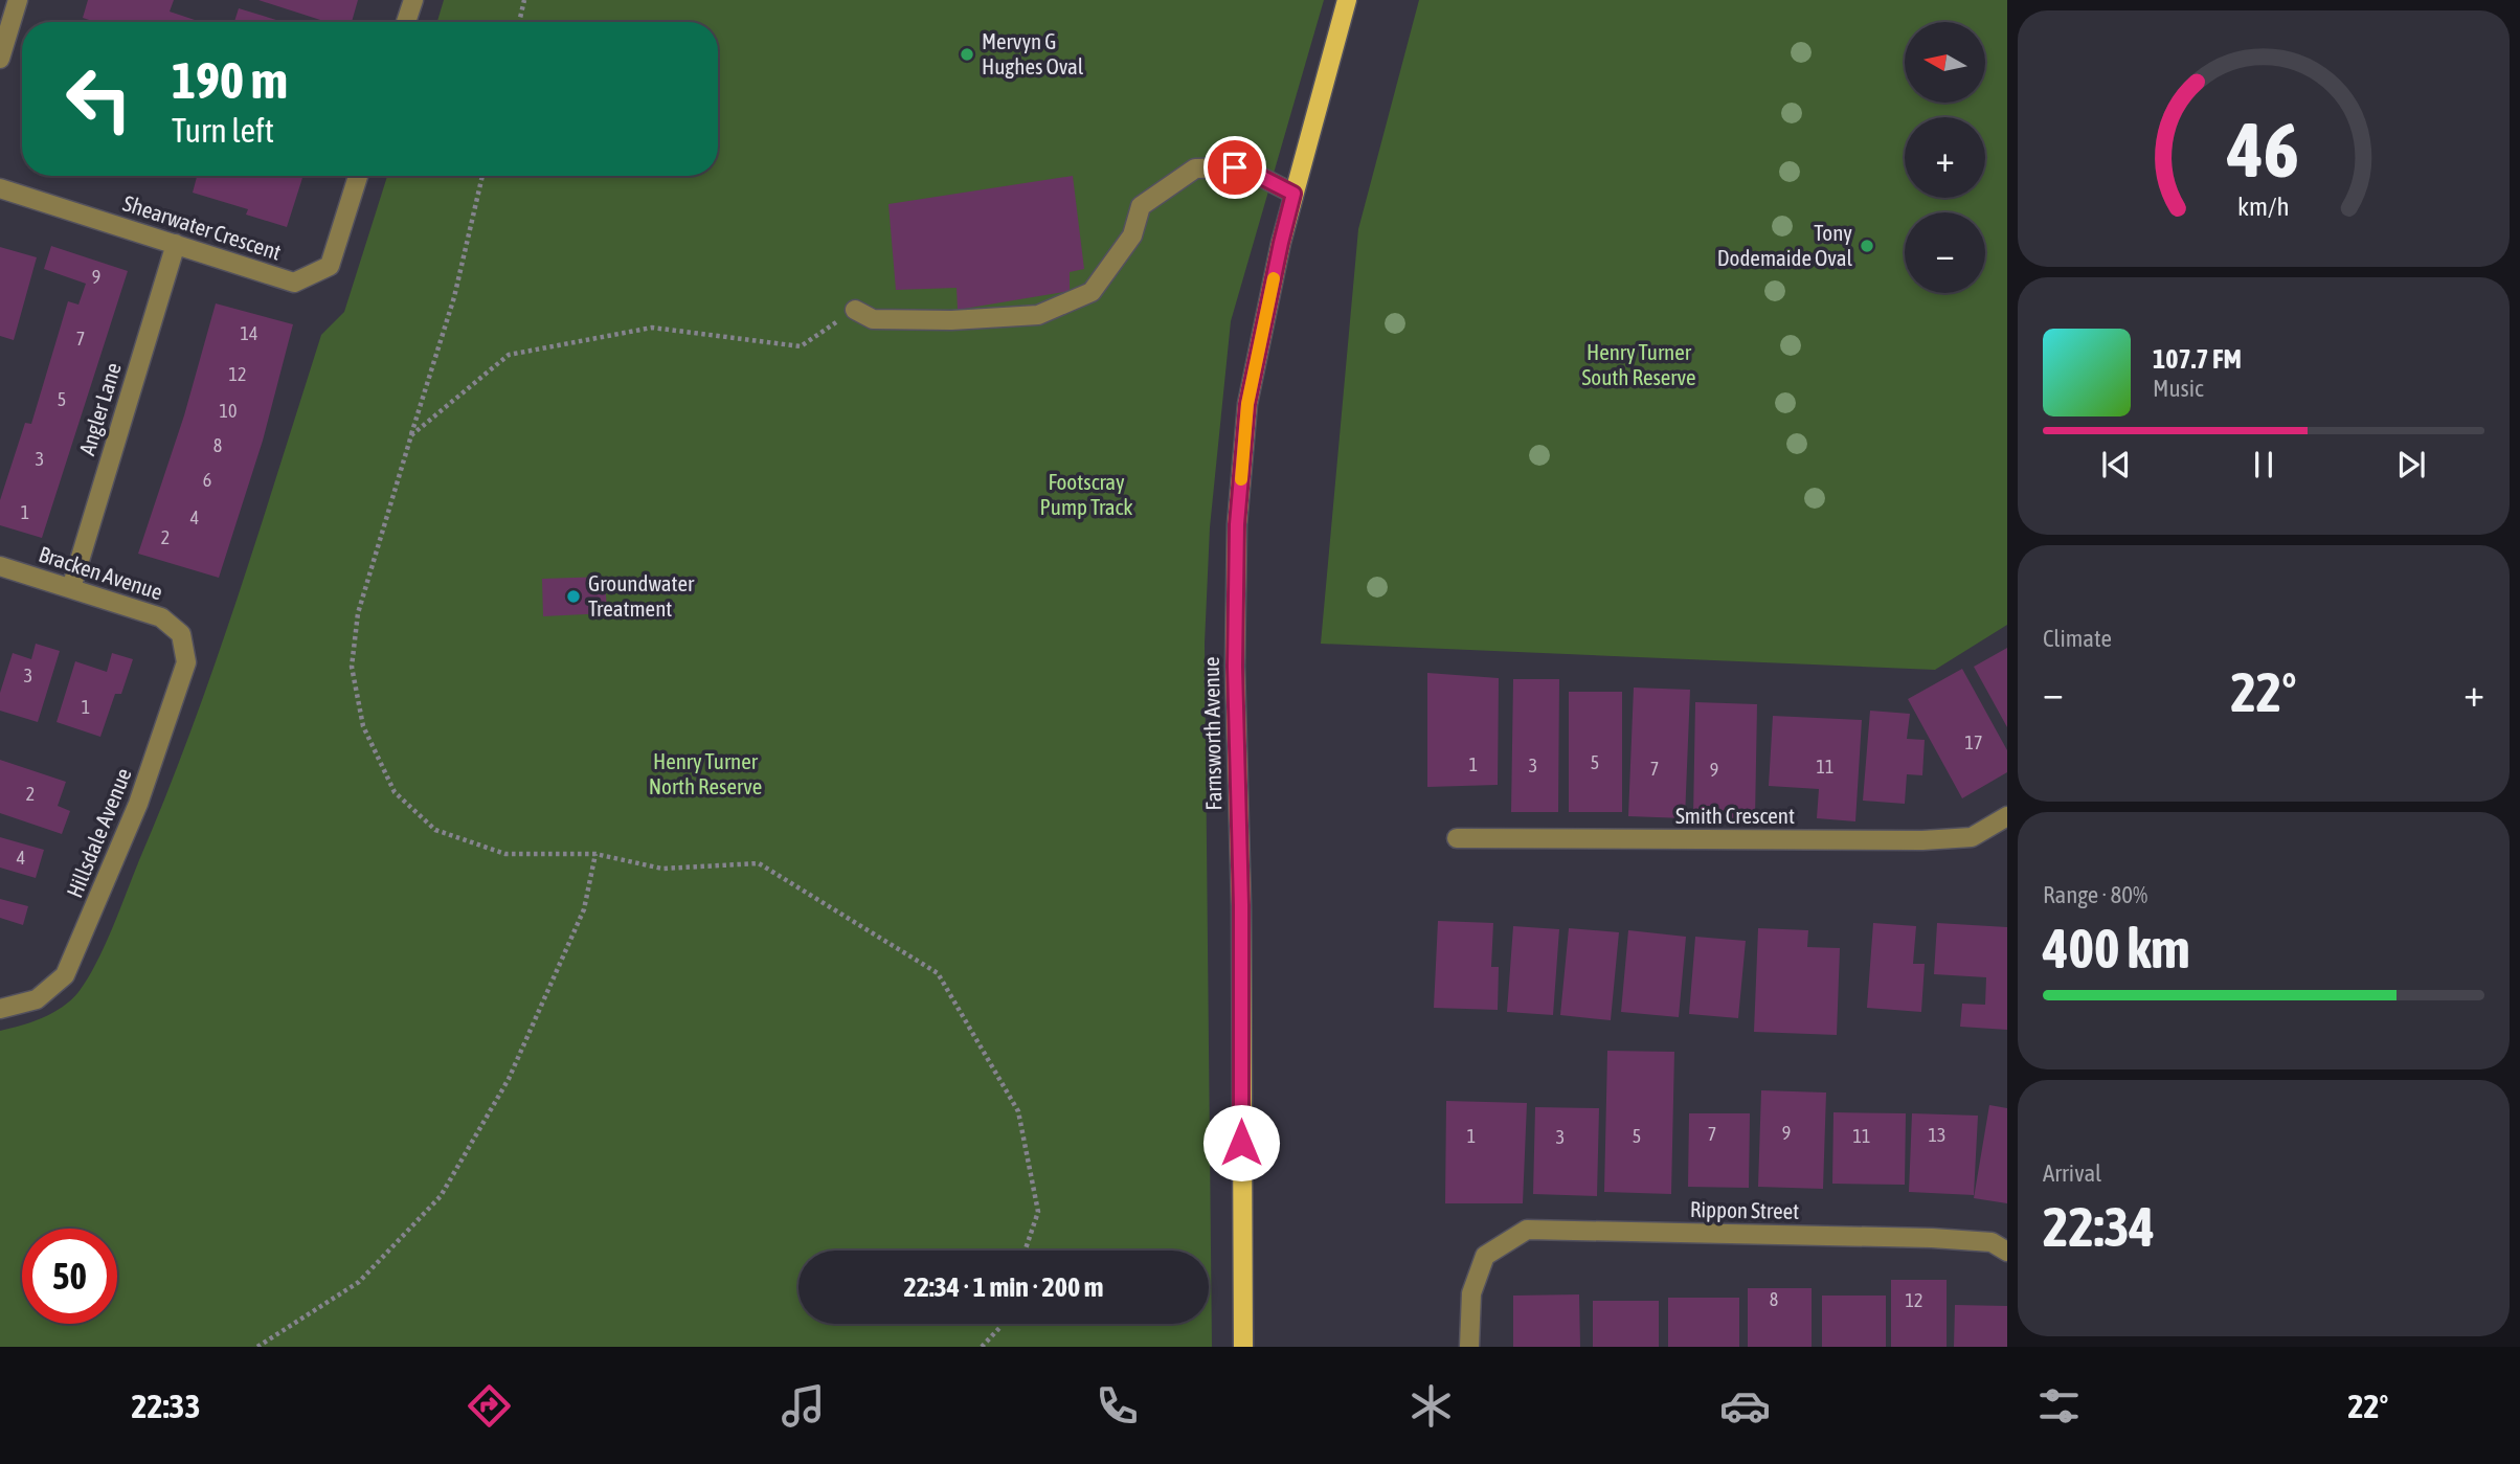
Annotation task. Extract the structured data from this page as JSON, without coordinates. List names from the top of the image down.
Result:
{
  "streets": {
    "main road": ["Farnsworth Avenue"],
    "street": [
      "Shearwater Crescent",
      "Angler Lane",
      "Bracken Avenue",
      "Smith Crescent",
      "Hillsdale Avenue",
      "Rippon Street"
    ]
  },
  "crossings": [
    ["Shearwater Crescent", "Angler Lane"],
    ["Angler Lane", "Bracken Avenue"],
    ["Bracken Avenue", "Hillsdale Avenue"]
  ],
  "parks": ["Henry Turner South Reserve", "Footscray Pump Track", "Henry Turner North Reserve"],
  "places": ["Mervyn G Hughes Oval", "Tony Dodemaide Oval", "Groundwater Treatment"],
  "house_numbers": [
    "9",
    "14",
    "7",
    "12",
    "5",
    "10",
    "8",
    "3",
    "6",
    "1",
    "4",
    "2",
    "3",
    "1",
    "17",
    "5",
    "1",
    "3",
    "11",
    "7",
    "9",
    "2",
    "4",
    "9",
    "7",
    "13",
    "1",
    "5",
    "11",
    "3",
    "8",
    "12"
  ],
  "north": "left",
  "page": {
    "map_buttons": ["+", "−"],
    "turn": ["190 m", "Turn left"],
    "song": ["107.7 FM", "Music"],
    "tile": [
      "Climate",
      ["Range · 80%", "400 km"],
      ["Arrival", "22:34"]
    ],
    "heat": ["−", "22°", "+"],
    "limit": "50",
    "trip": "22:34 · 1 min · 200 m",
    "tabs": ["22:33", "22°"],
    "gauge": ["46", "km/h"]
  }
}
